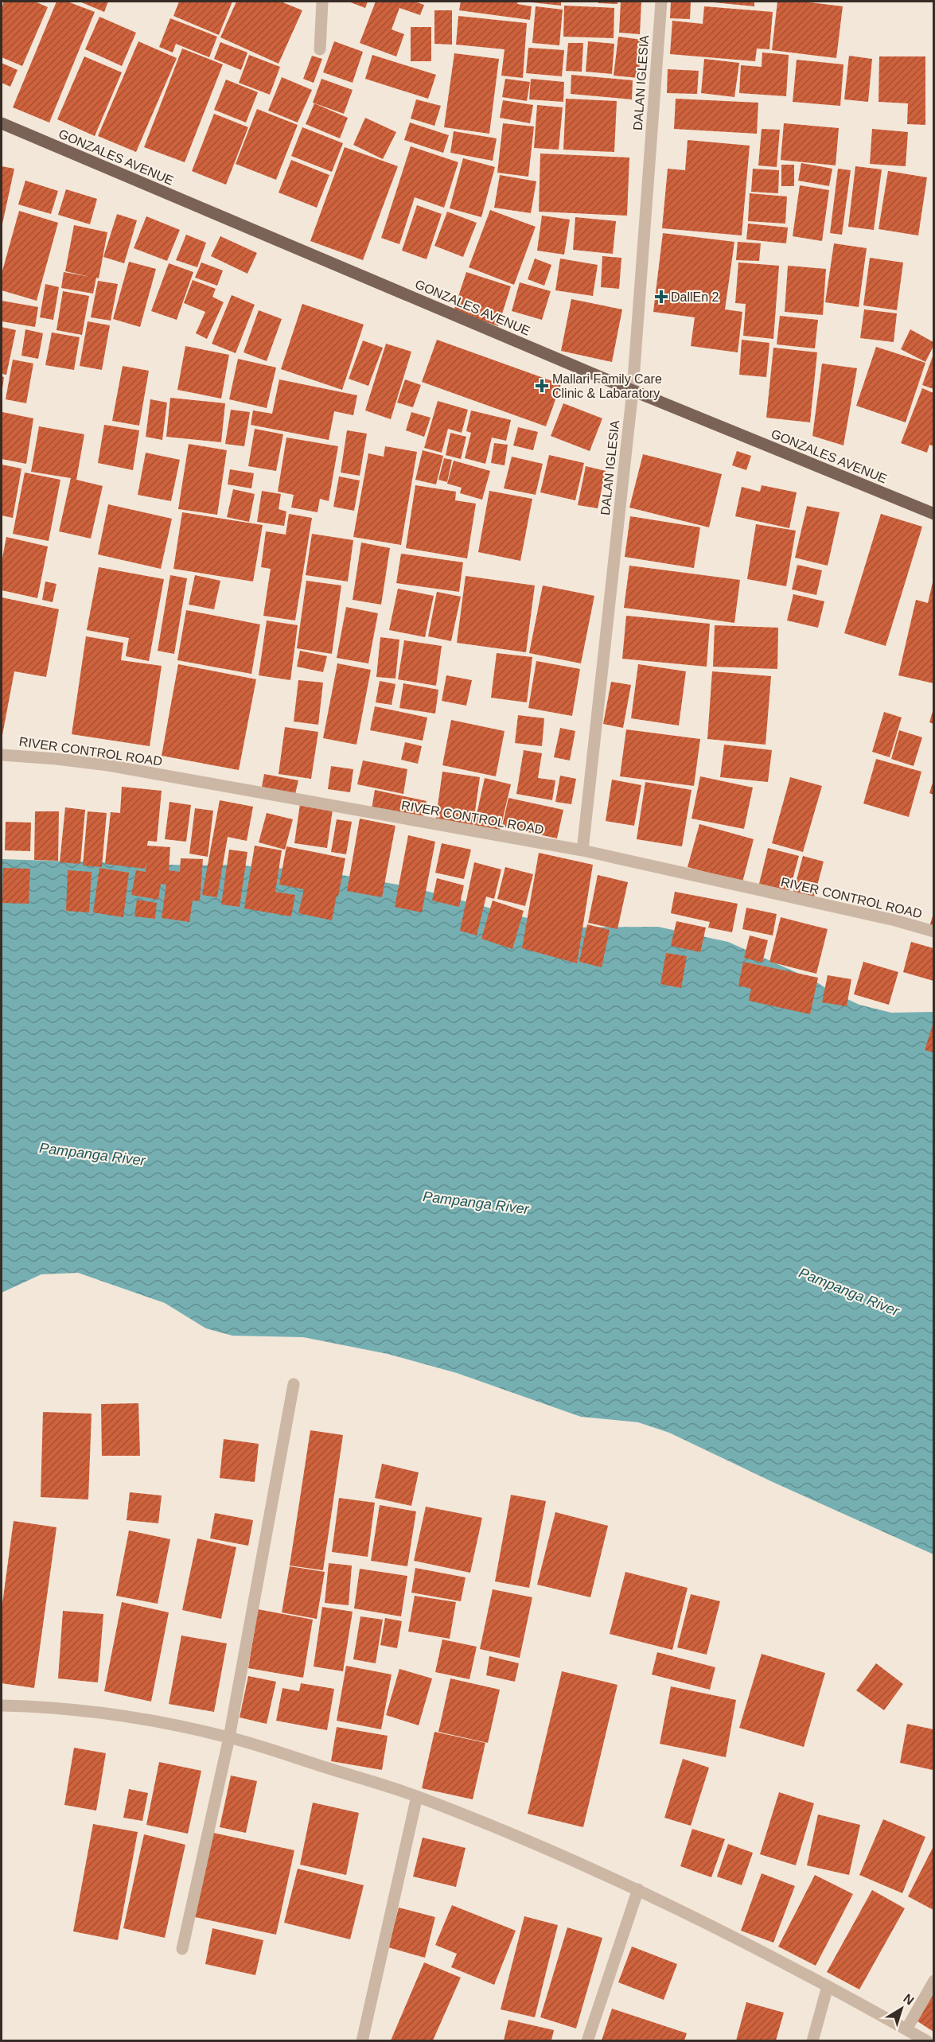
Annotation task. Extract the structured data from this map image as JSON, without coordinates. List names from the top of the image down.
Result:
{
  "streets": {
    "main road": ["GONZALES AVENUE"],
    "street": ["DALAN IGLESIA", "RIVER CONTROL ROAD"]
  },
  "crossings": [
    ["DALAN IGLESIA", "GONZALES AVENUE"],
    ["DALAN IGLESIA", "RIVER CONTROL ROAD"]
  ],
  "water": ["Pampanga River"],
  "places": {
    "health": ["DallEn 2", "Mallari Family Care Clinic & Labaratory"]
  },
  "north": "top right"
}
